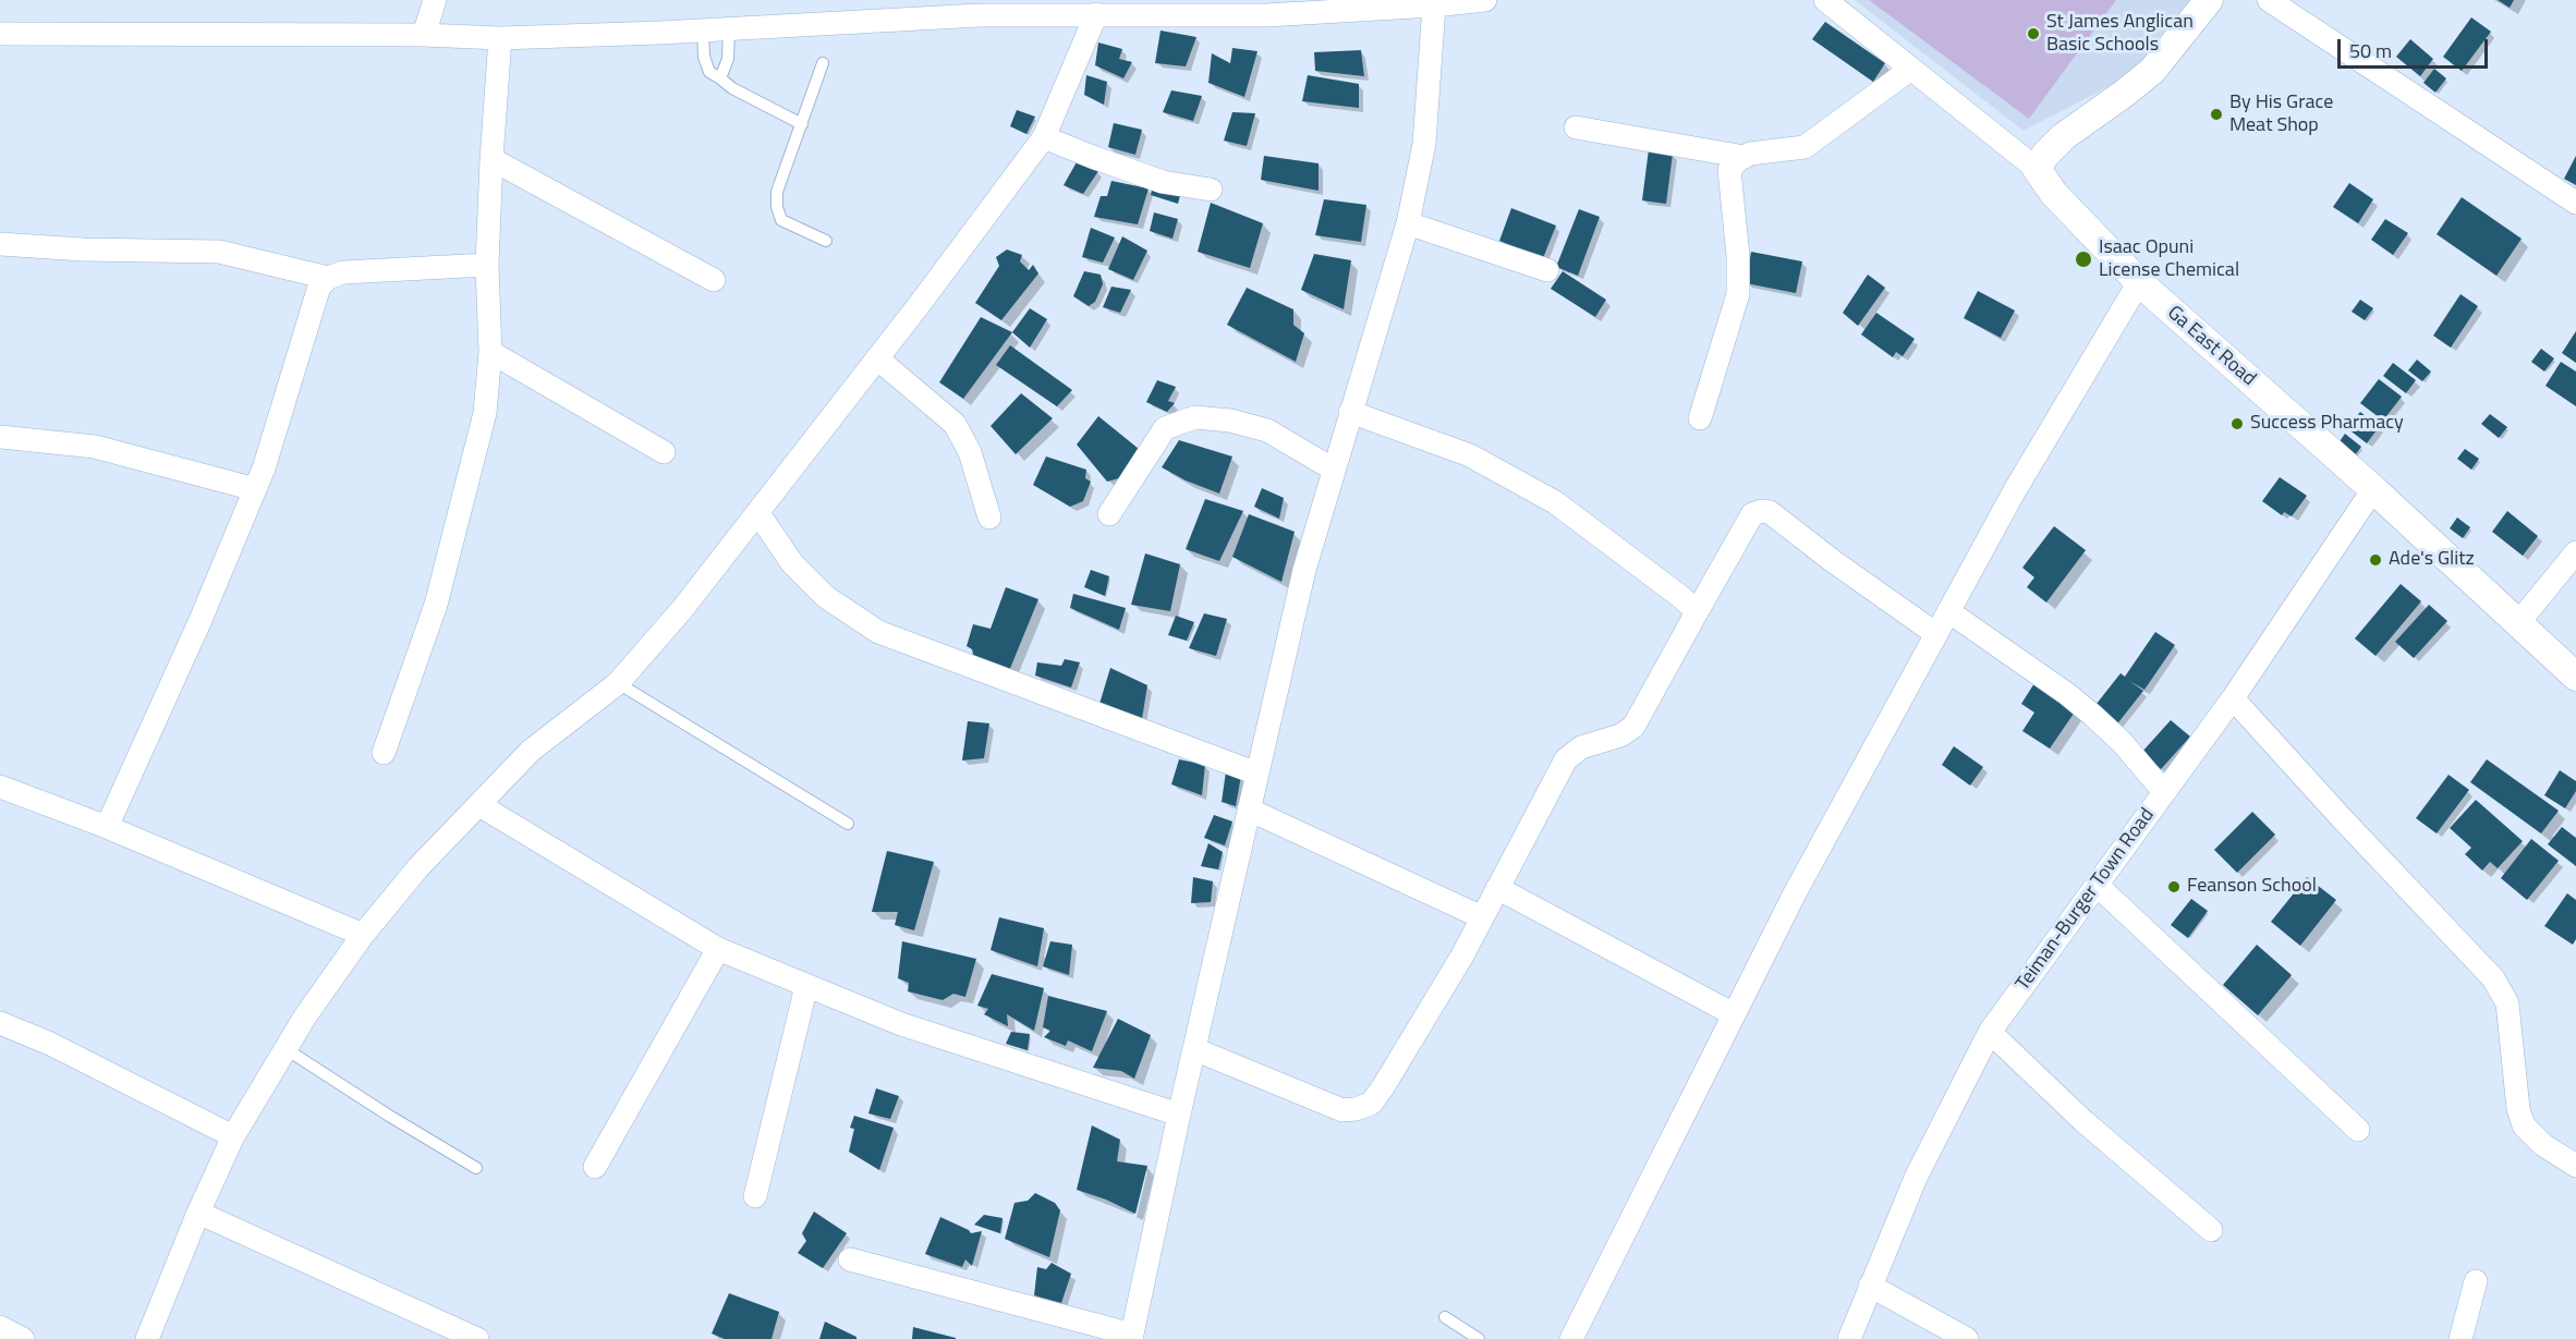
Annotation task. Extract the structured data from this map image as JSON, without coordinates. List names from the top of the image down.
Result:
{
  "streets": {
    "street": ["Ga East Road", "Teiman-Burger Town Road"]
  },
  "crossings": [
    ["Ga East Road", "Teiman-Burger Town Road"]
  ],
  "places": [
    "St James Anglican Basic Schools",
    "By His Grace Meat Shop",
    "Isaac Opuni License Chemical",
    "Success Pharmacy",
    "Ade's Glitz",
    "Feanson School"
  ],
  "scale_bar": "50 m"
}
